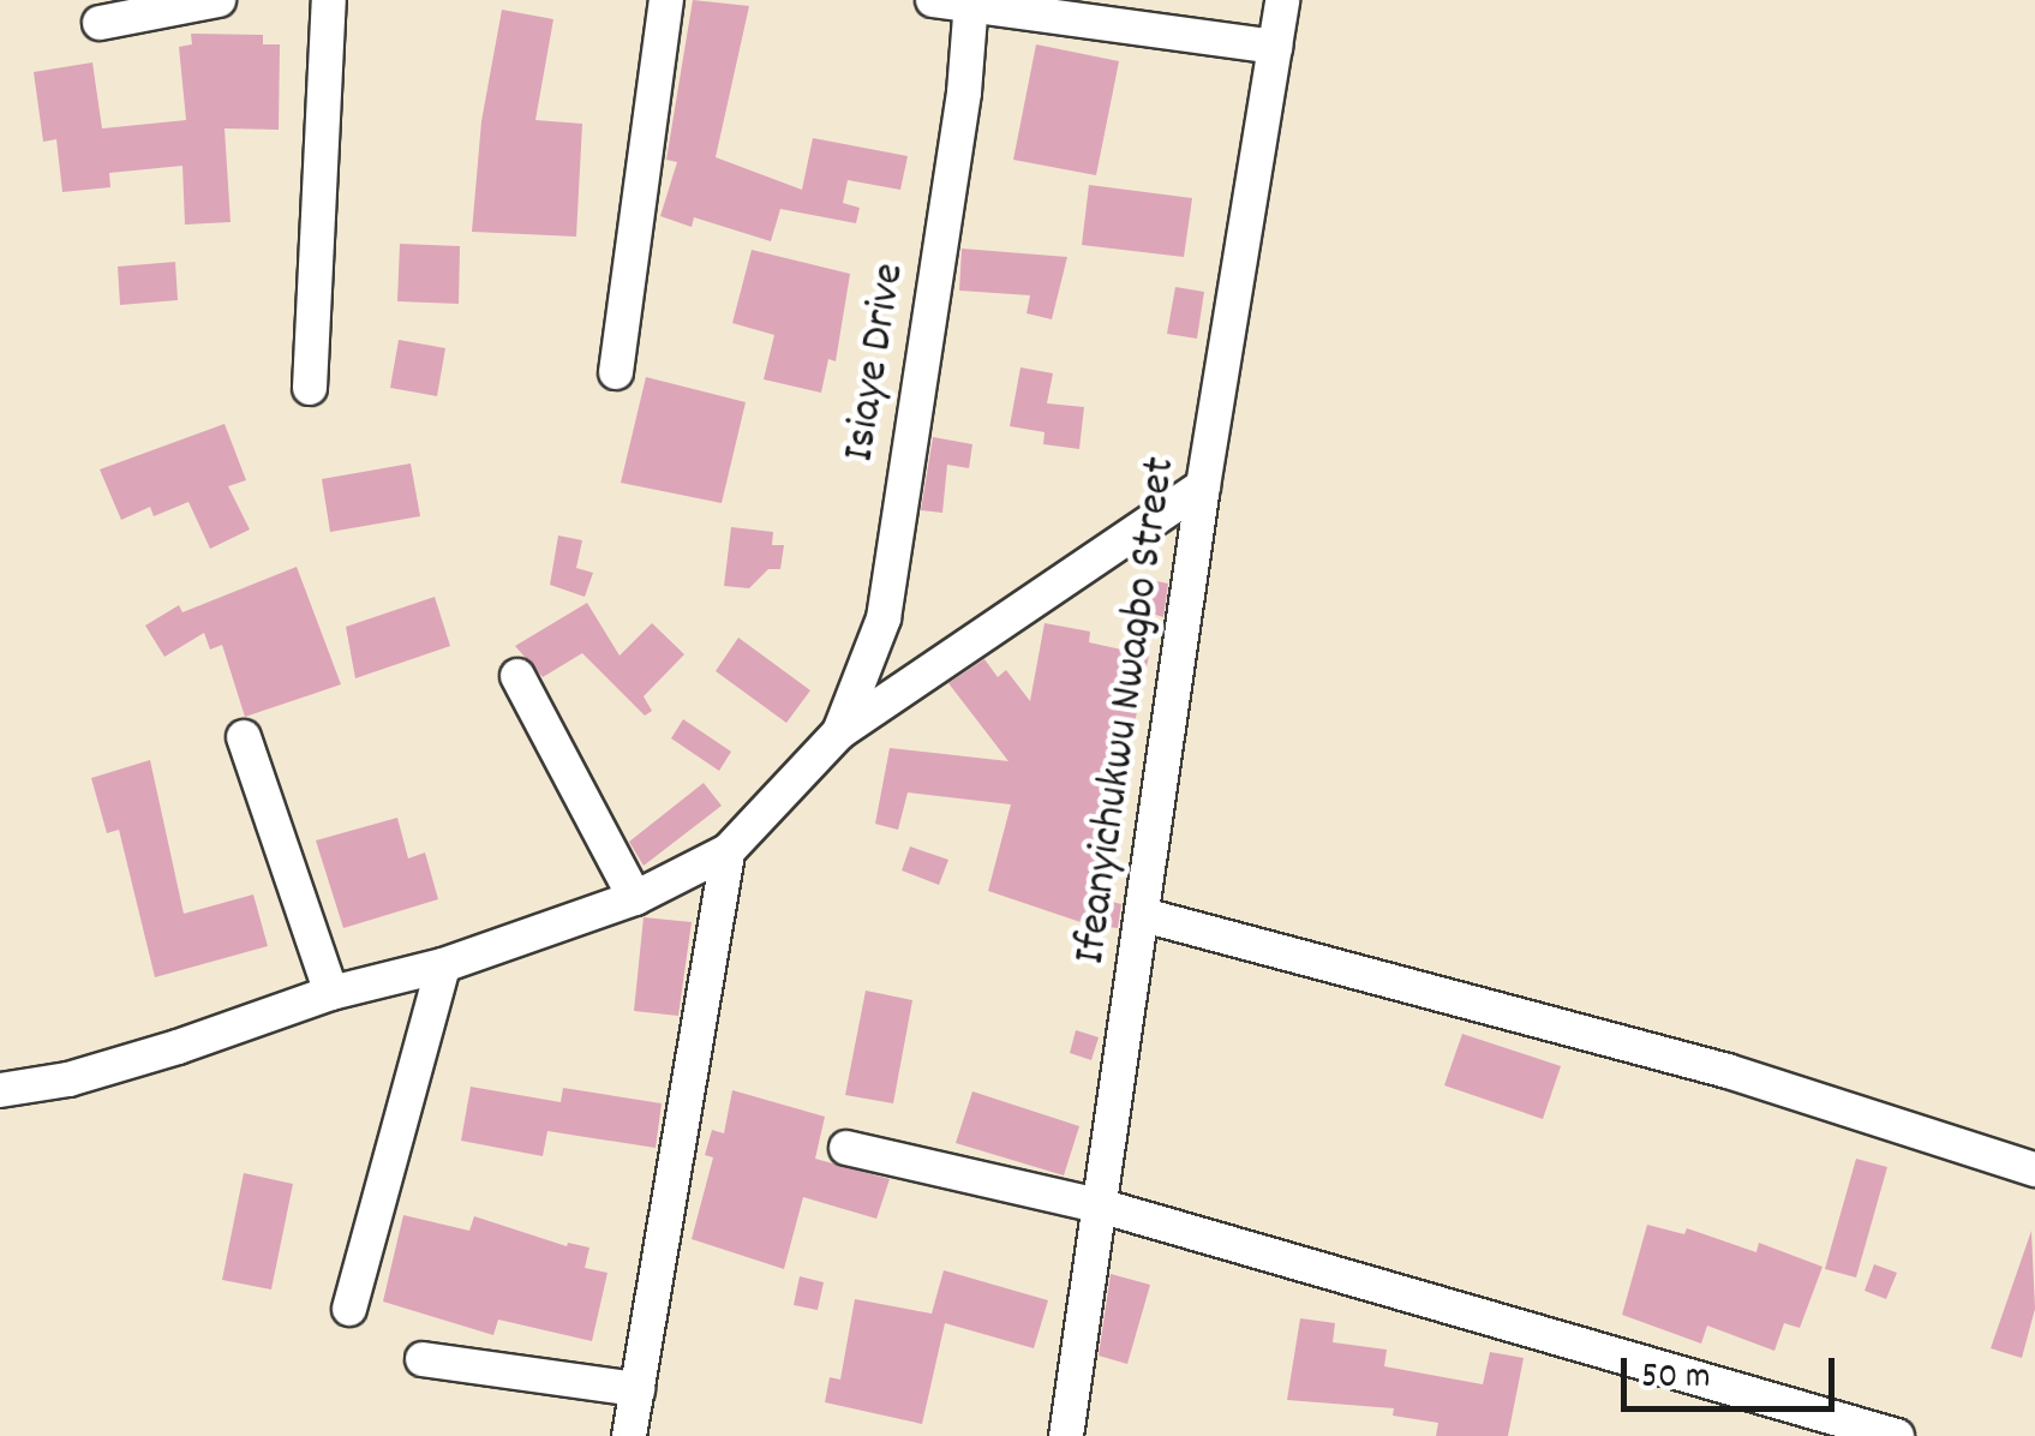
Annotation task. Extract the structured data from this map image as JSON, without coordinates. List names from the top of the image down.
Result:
{
  "streets": {
    "street": ["Isiaye Drive", "Ifeanyichukwu Nwagbo Street"]
  },
  "scale_bar": "50 m"
}
